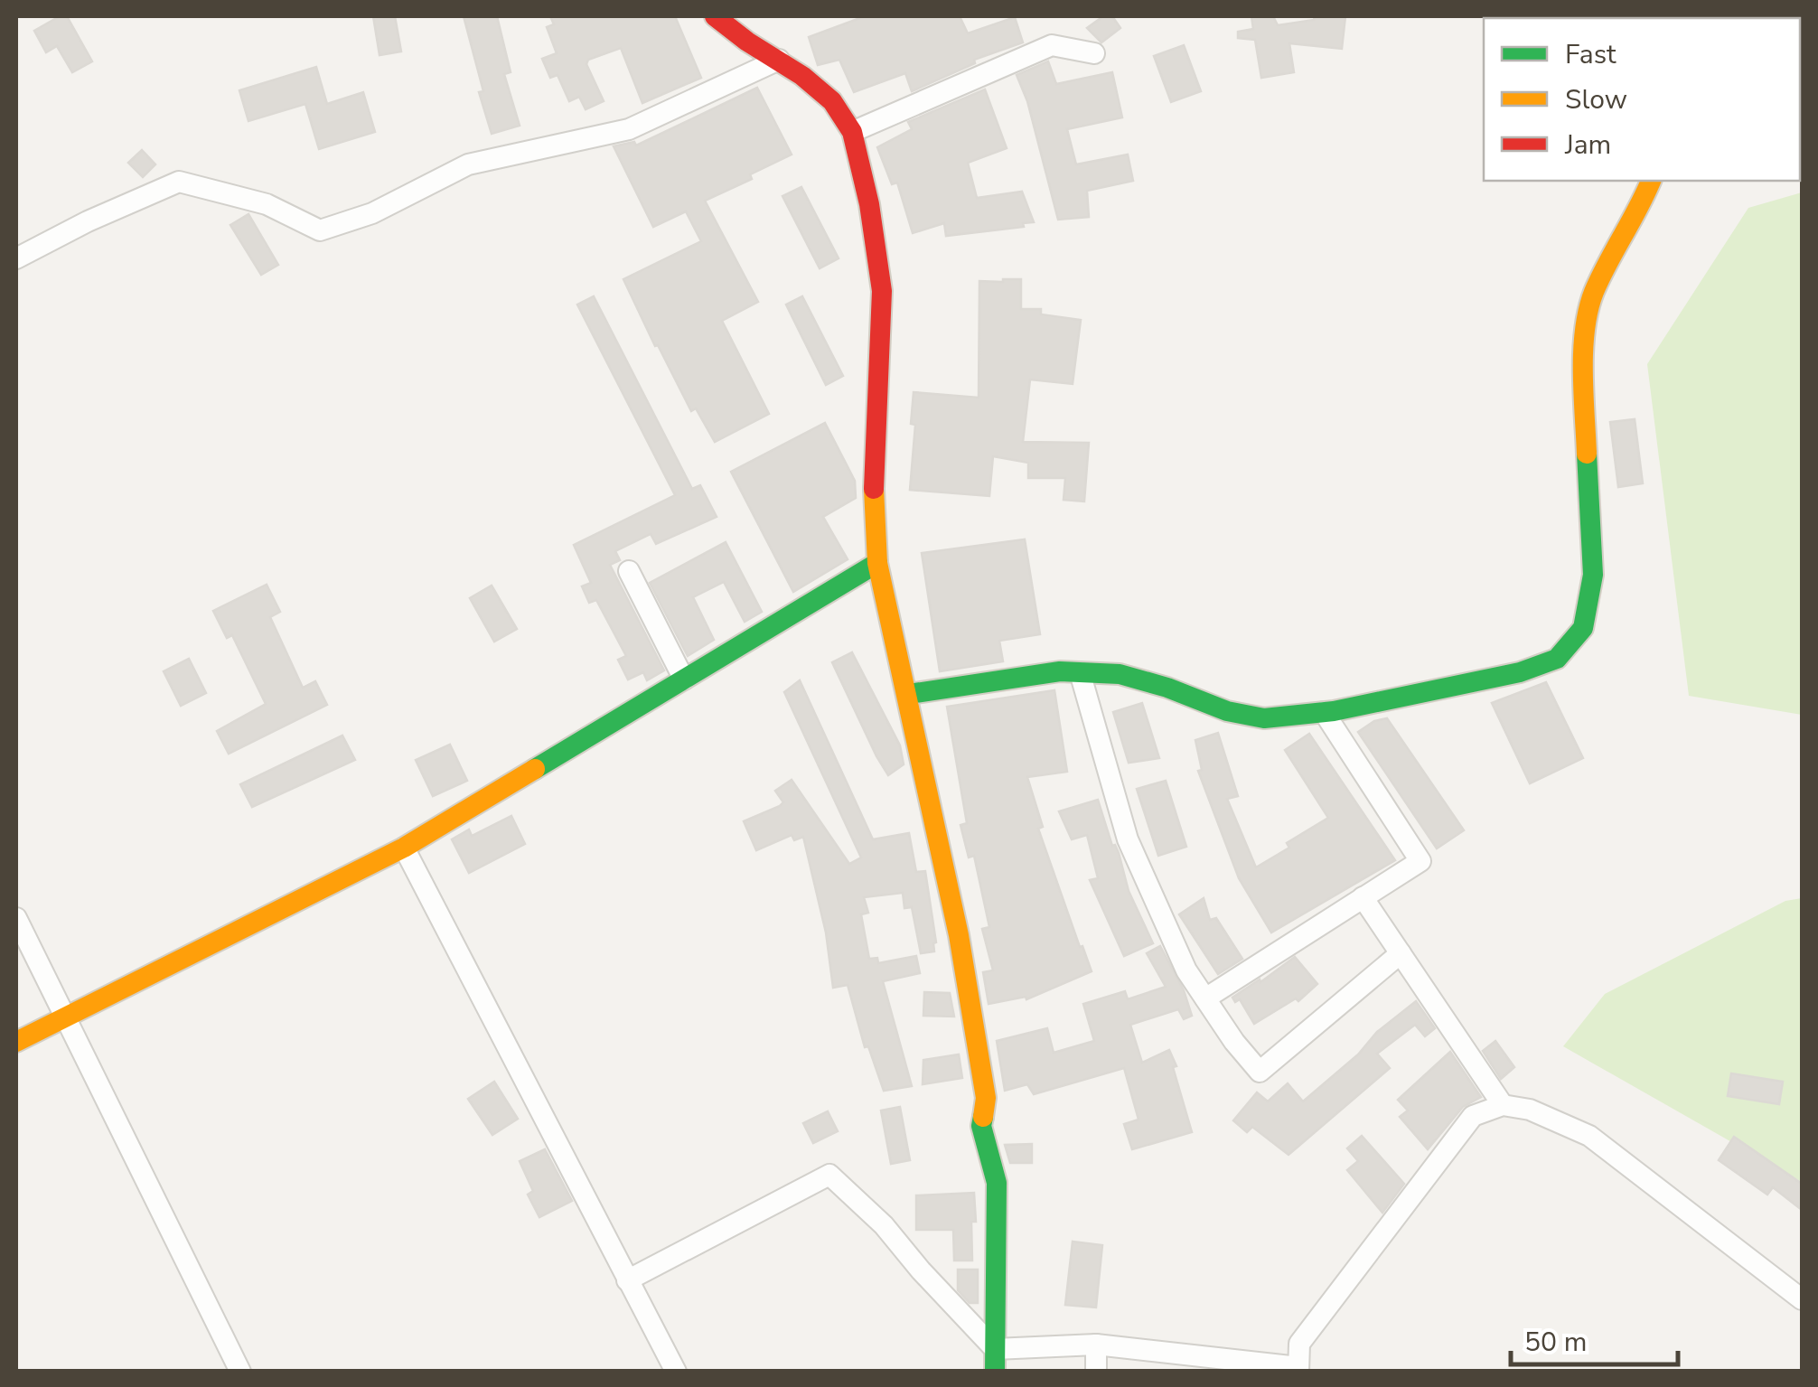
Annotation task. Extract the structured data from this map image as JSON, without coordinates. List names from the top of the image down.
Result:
{
  "legend": ["Fast", "Slow", "Jam"],
  "scale_bar": "50 m"
}
